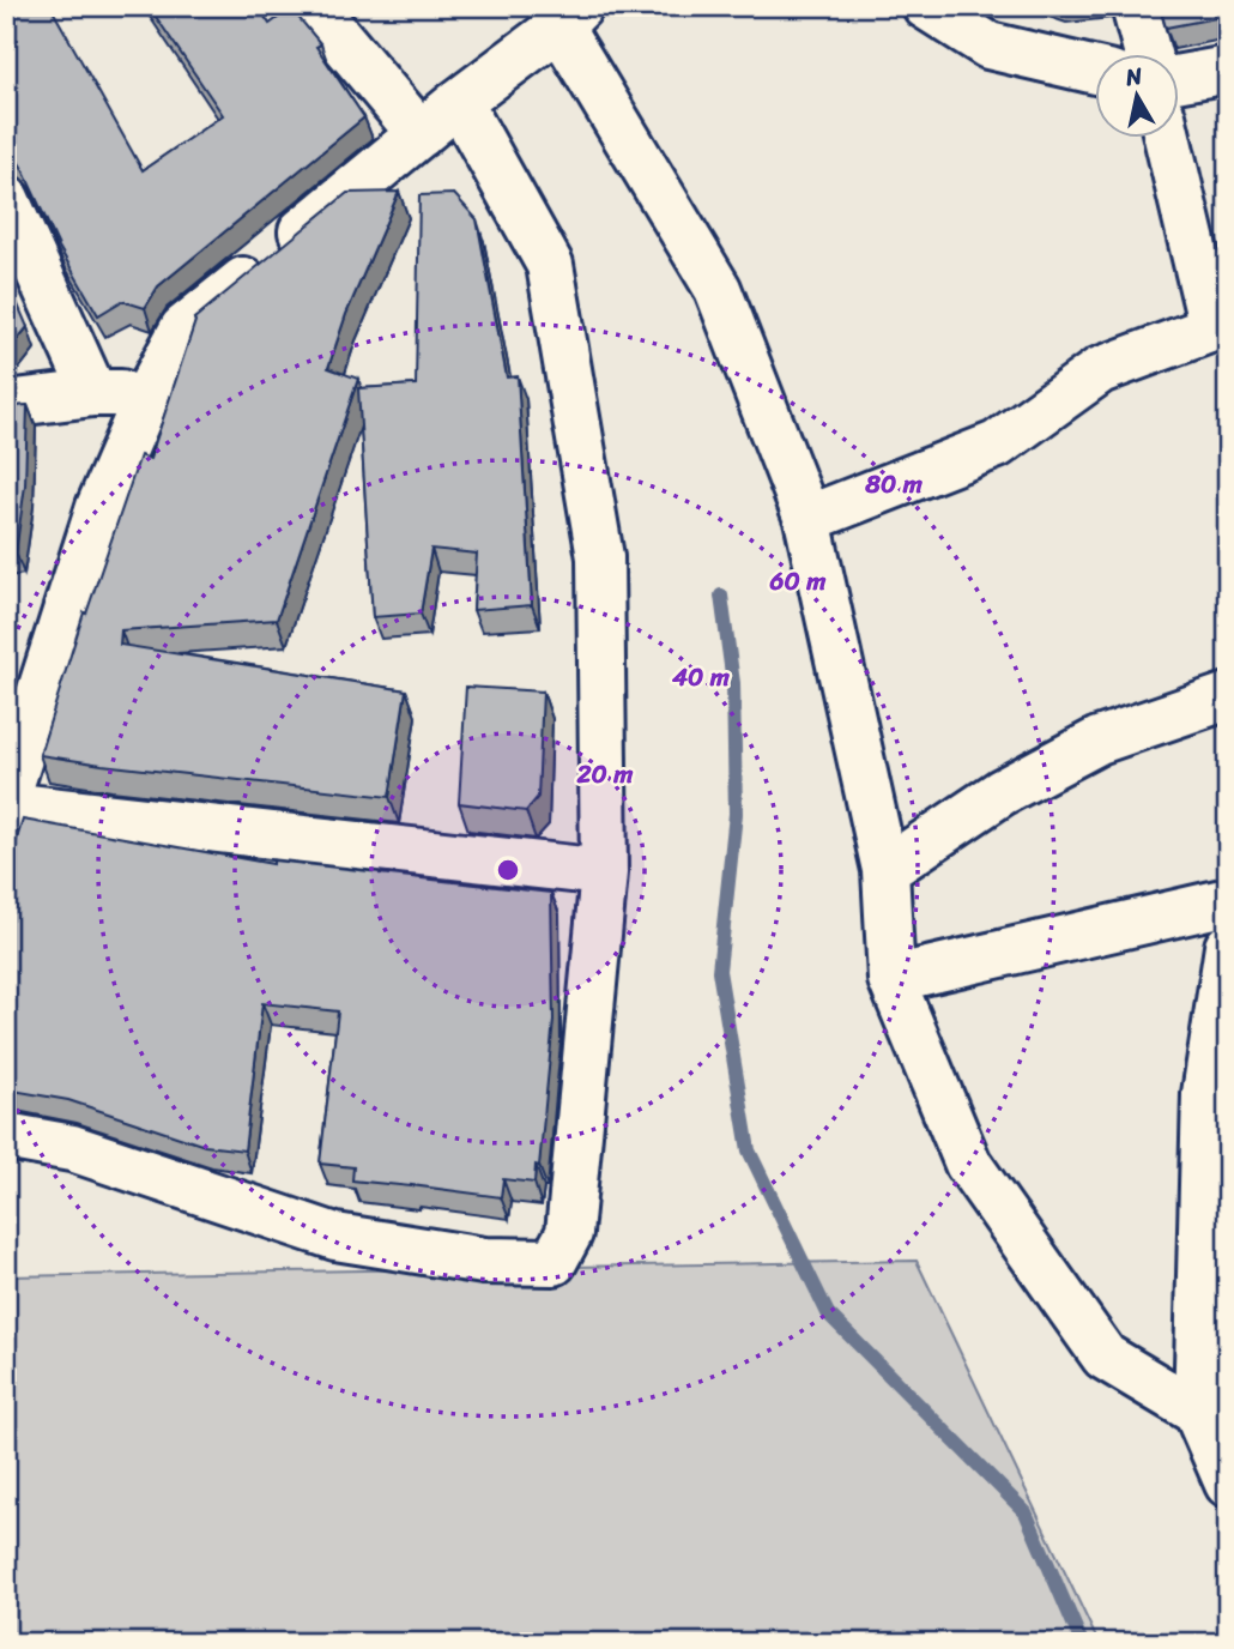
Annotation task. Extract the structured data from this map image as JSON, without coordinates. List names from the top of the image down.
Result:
{
  "north": "top",
  "rings": [
    "80 m",
    "60 m",
    "40 m",
    "20 m"
  ]
}
